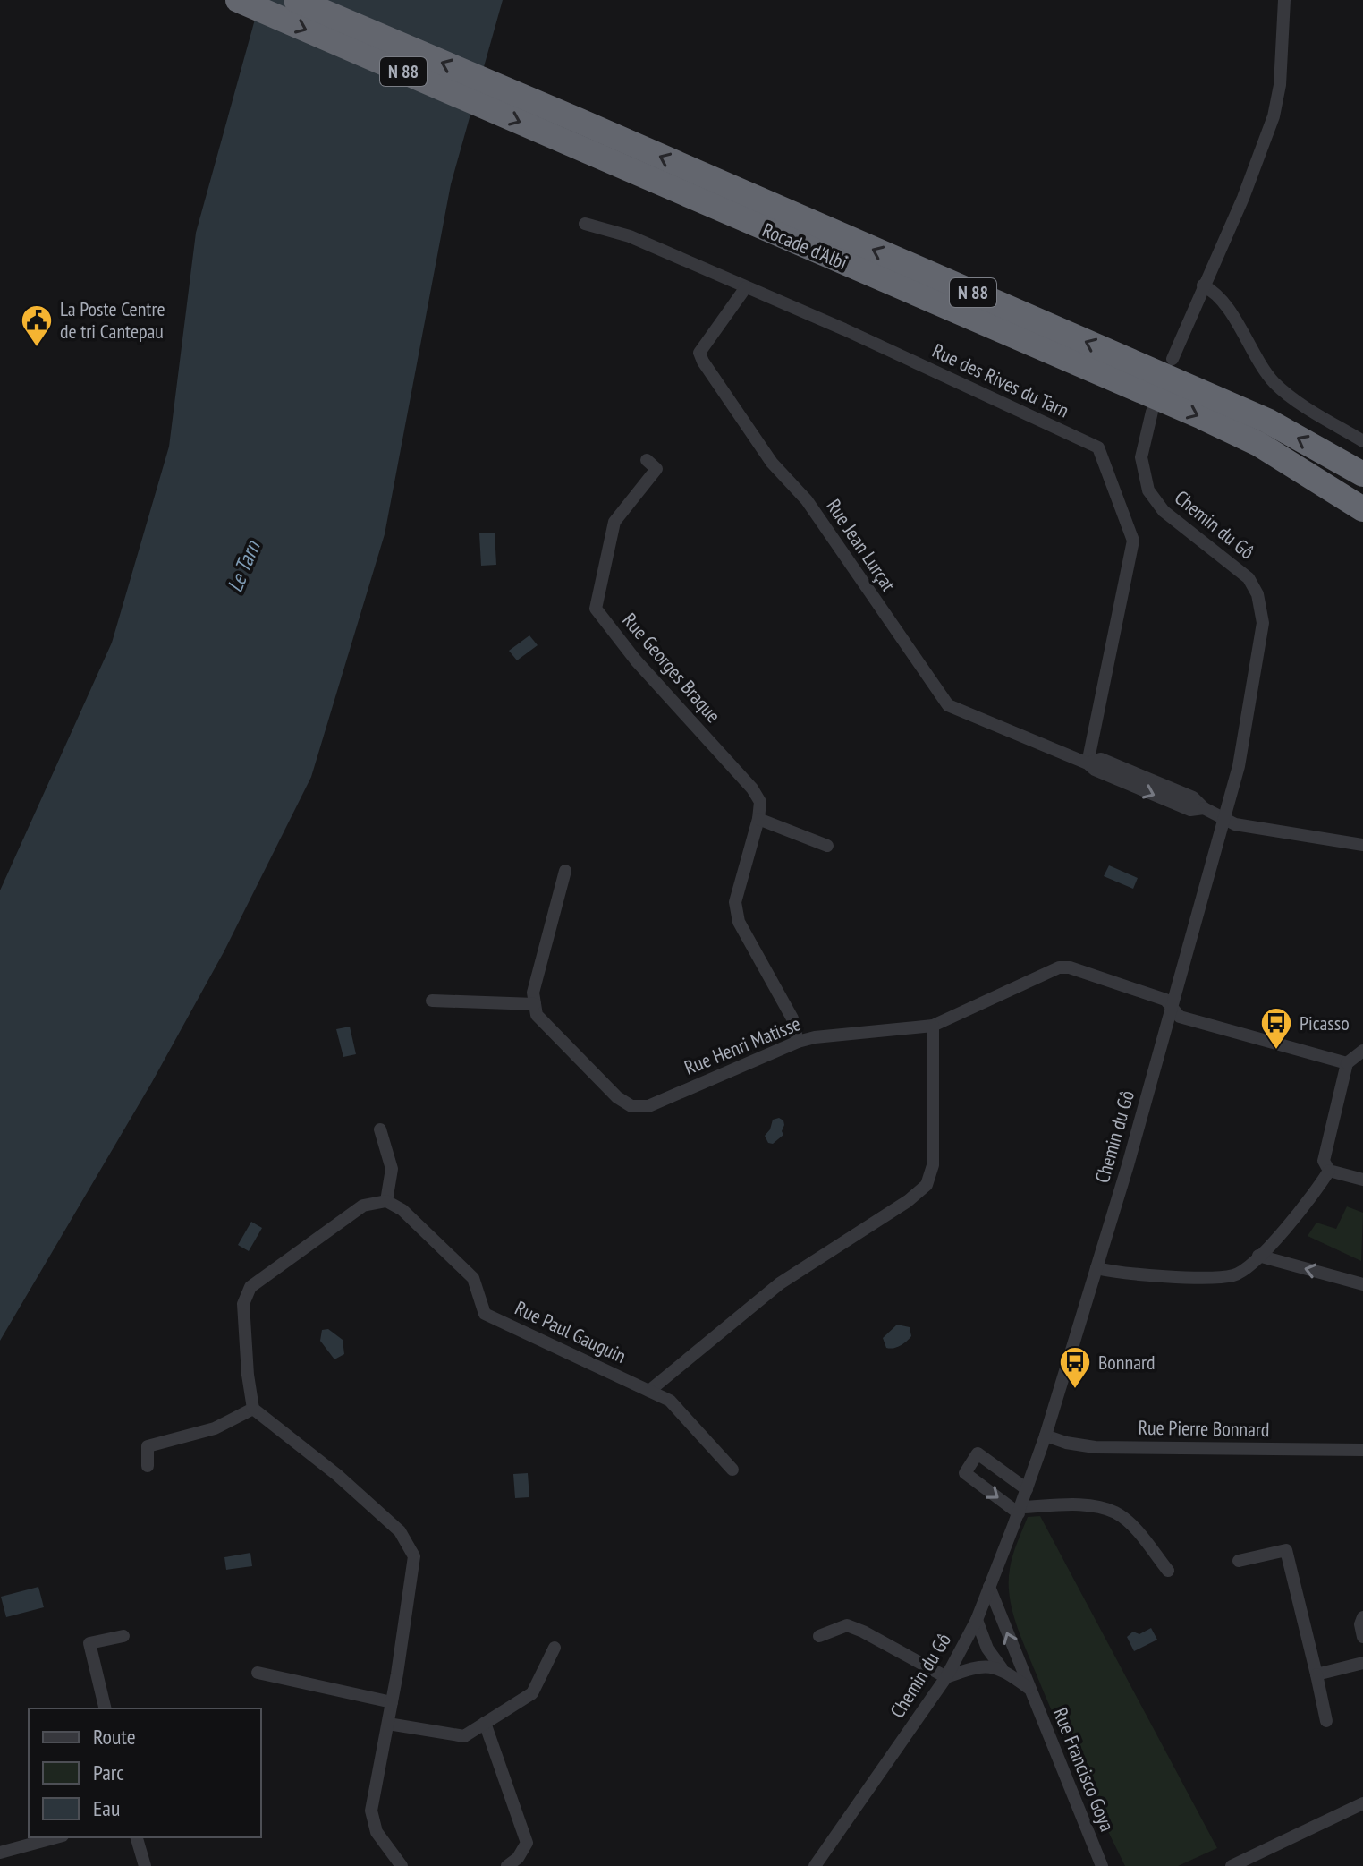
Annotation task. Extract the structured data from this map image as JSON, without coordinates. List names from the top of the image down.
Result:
{
  "streets": {
    "highway": ["N 88", "Rocade d'Albi"],
    "street": [
      "Rue des Rives du Tarn",
      "Chemin du Gô",
      "Rue Jean Lurçat",
      "Rue Georges Braque",
      "Rue Henri Matisse",
      "Rue Paul Gauguin",
      "Rue Pierre Bonnard",
      "Rue Francisco Goya"
    ]
  },
  "crossings": [
    ["Rue des Rives du Tarn", "Rue Jean Lurçat"],
    ["Chemin du Gô", "Rue Jean Lurçat"],
    ["Chemin du Gô", "Rue Henri Matisse"],
    ["Chemin du Gô", "Rue Pierre Bonnard"],
    ["Chemin du Gô", "Rue Francisco Goya"],
    ["Rue Georges Braque", "Rue Henri Matisse"]
  ],
  "water": ["Le Tarn"],
  "places": {
    "public building": ["La Poste Centre de tri Cantepau"],
    "bus stop": ["Picasso", "Bonnard"]
  },
  "legend": ["Route", "Parc", "Eau"]
}
